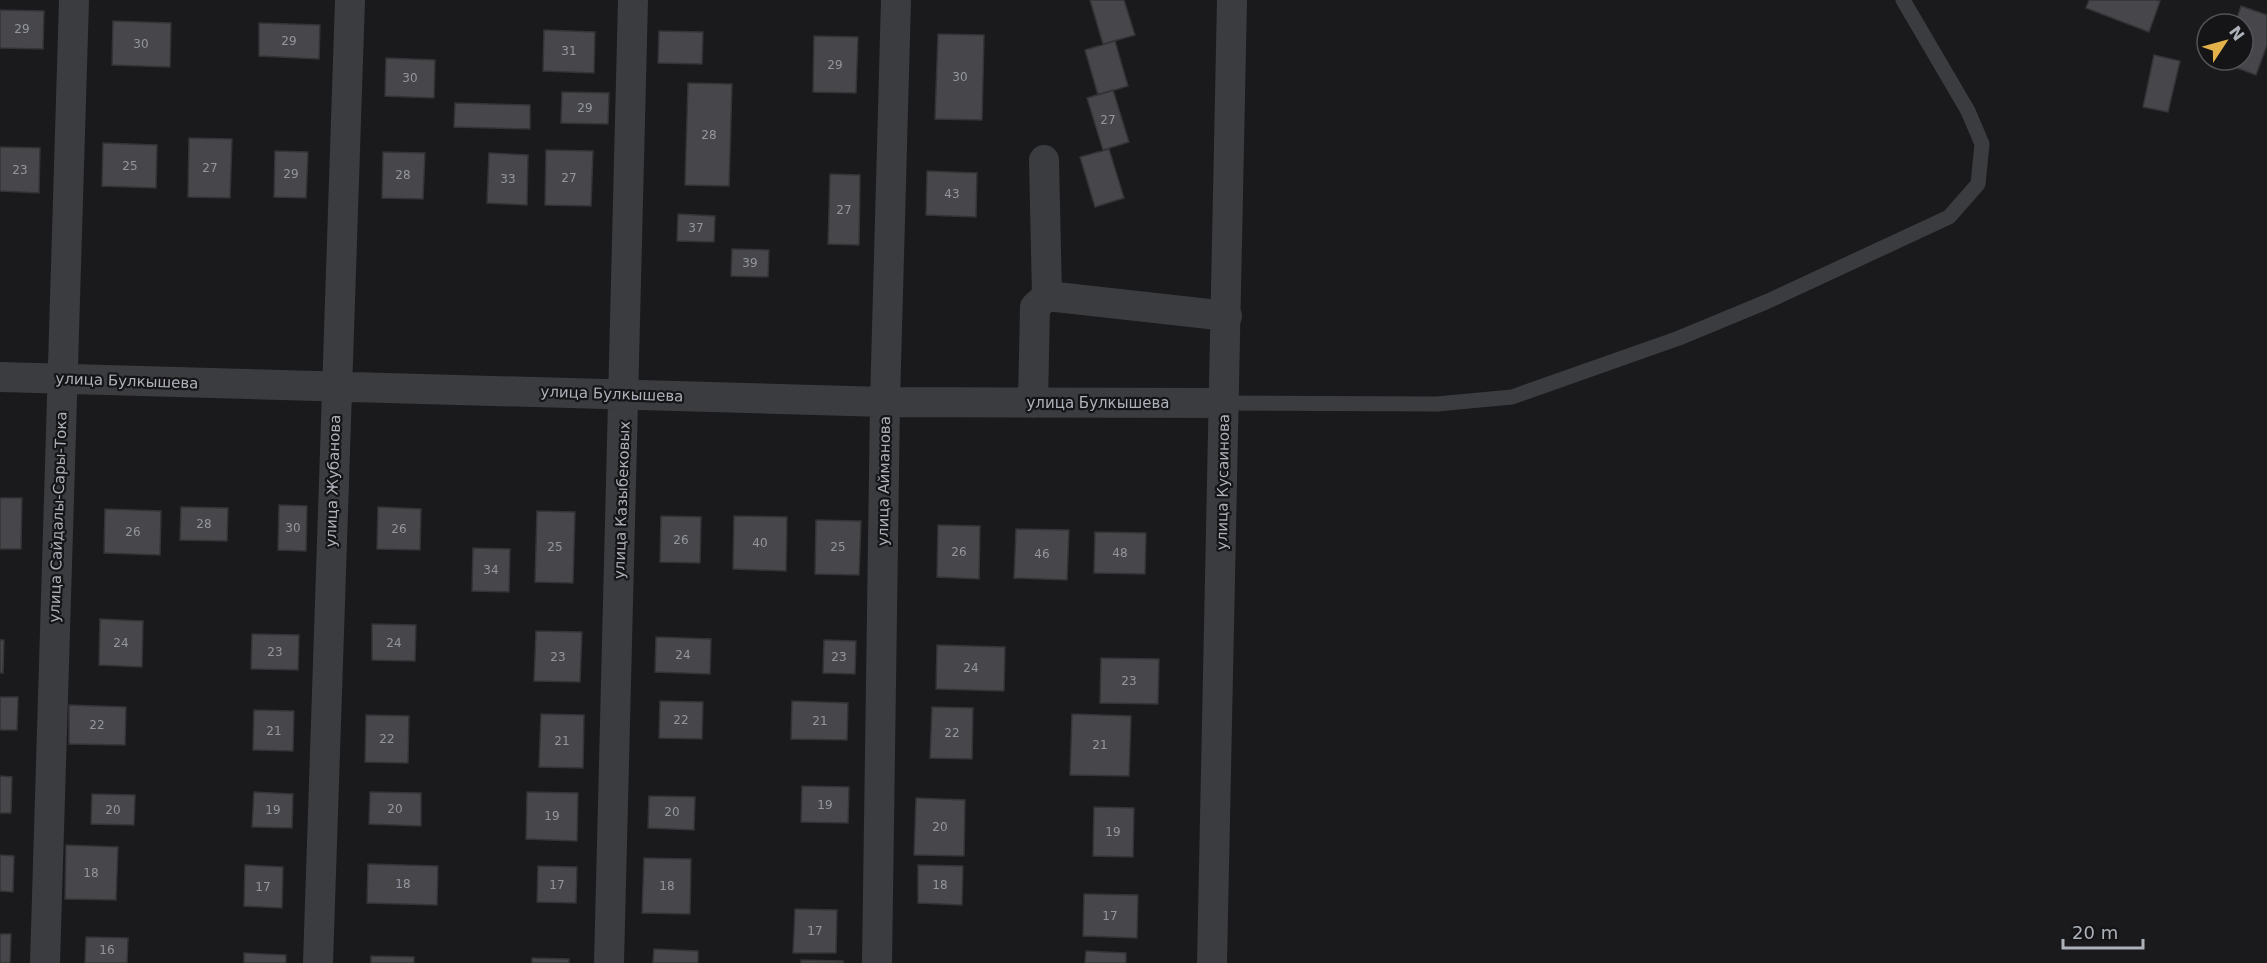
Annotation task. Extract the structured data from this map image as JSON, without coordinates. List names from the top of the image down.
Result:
{
  "streets": {
    "street": [
      "улица Булкышева",
      "улица Жубанова",
      "улица Айманова",
      "улица Кусаинова",
      "улица Казыбековых",
      "улица Сайдалы-Сары-Тока"
    ]
  },
  "crossings": [
    ["улица Булкышева", "улица Жубанова"],
    ["улица Булкышева", "улица Айманова"],
    ["улица Булкышева", "улица Кусаинова"],
    ["улица Булкышева", "улица Казыбековых"],
    ["улица Булкышева", "улица Сайдалы-Сары-Тока"]
  ],
  "house_numbers": [
    "29",
    "29",
    "30",
    "31",
    "29",
    "30",
    "30",
    "29",
    "27",
    "28",
    "25",
    "27",
    "23",
    "29",
    "28",
    "27",
    "33",
    "43",
    "27",
    "37",
    "39",
    "28",
    "30",
    "26",
    "26",
    "26",
    "40",
    "25",
    "25",
    "26",
    "48",
    "46",
    "34",
    "24",
    "24",
    "23",
    "24",
    "23",
    "23",
    "24",
    "23",
    "22",
    "21",
    "22",
    "21",
    "22",
    "22",
    "21",
    "21",
    "19",
    "20",
    "20",
    "19",
    "20",
    "19",
    "20",
    "19",
    "18",
    "18",
    "17",
    "18",
    "18",
    "17",
    "17",
    "17",
    "16"
  ],
  "scale_bar": "20 m",
  "north": "top right"
}
